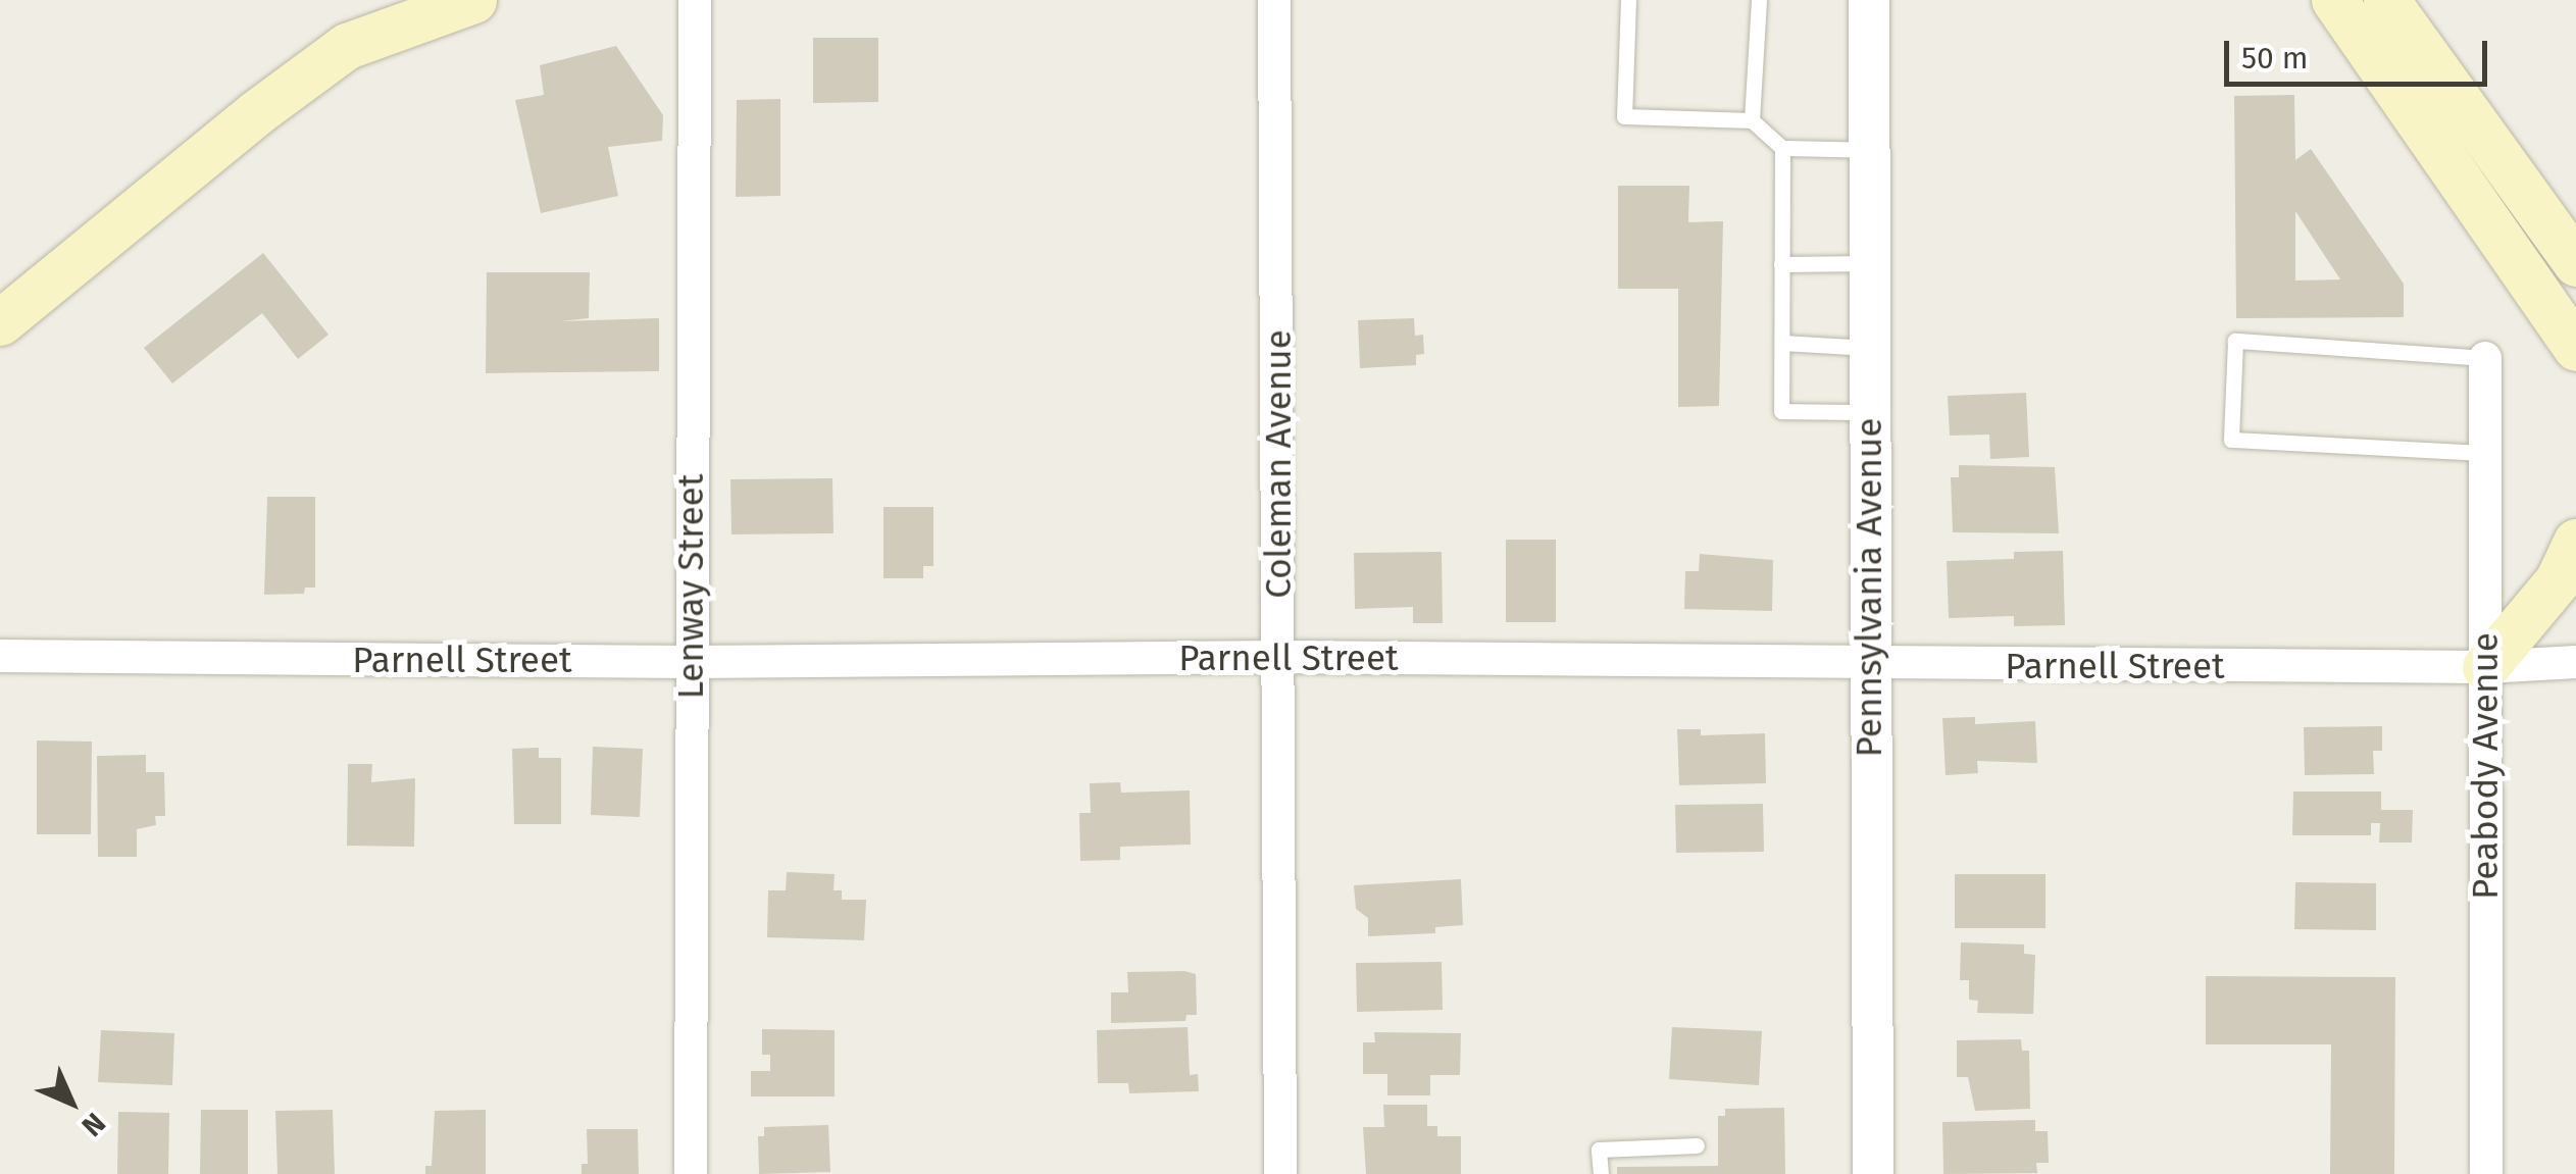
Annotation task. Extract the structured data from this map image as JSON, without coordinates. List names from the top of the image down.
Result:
{
  "streets": {
    "street": [
      "Coleman Avenue",
      "Lenway Street",
      "Pennsylvania Avenue",
      "Parnell Street",
      "Peabody Avenue"
    ]
  },
  "crossings": [
    ["Coleman Avenue", "Parnell Street"],
    ["Lenway Street", "Parnell Street"],
    ["Pennsylvania Avenue", "Parnell Street"],
    ["Parnell Street", "Peabody Avenue"]
  ],
  "scale_bar": "50 m",
  "north": "bottom right"
}
